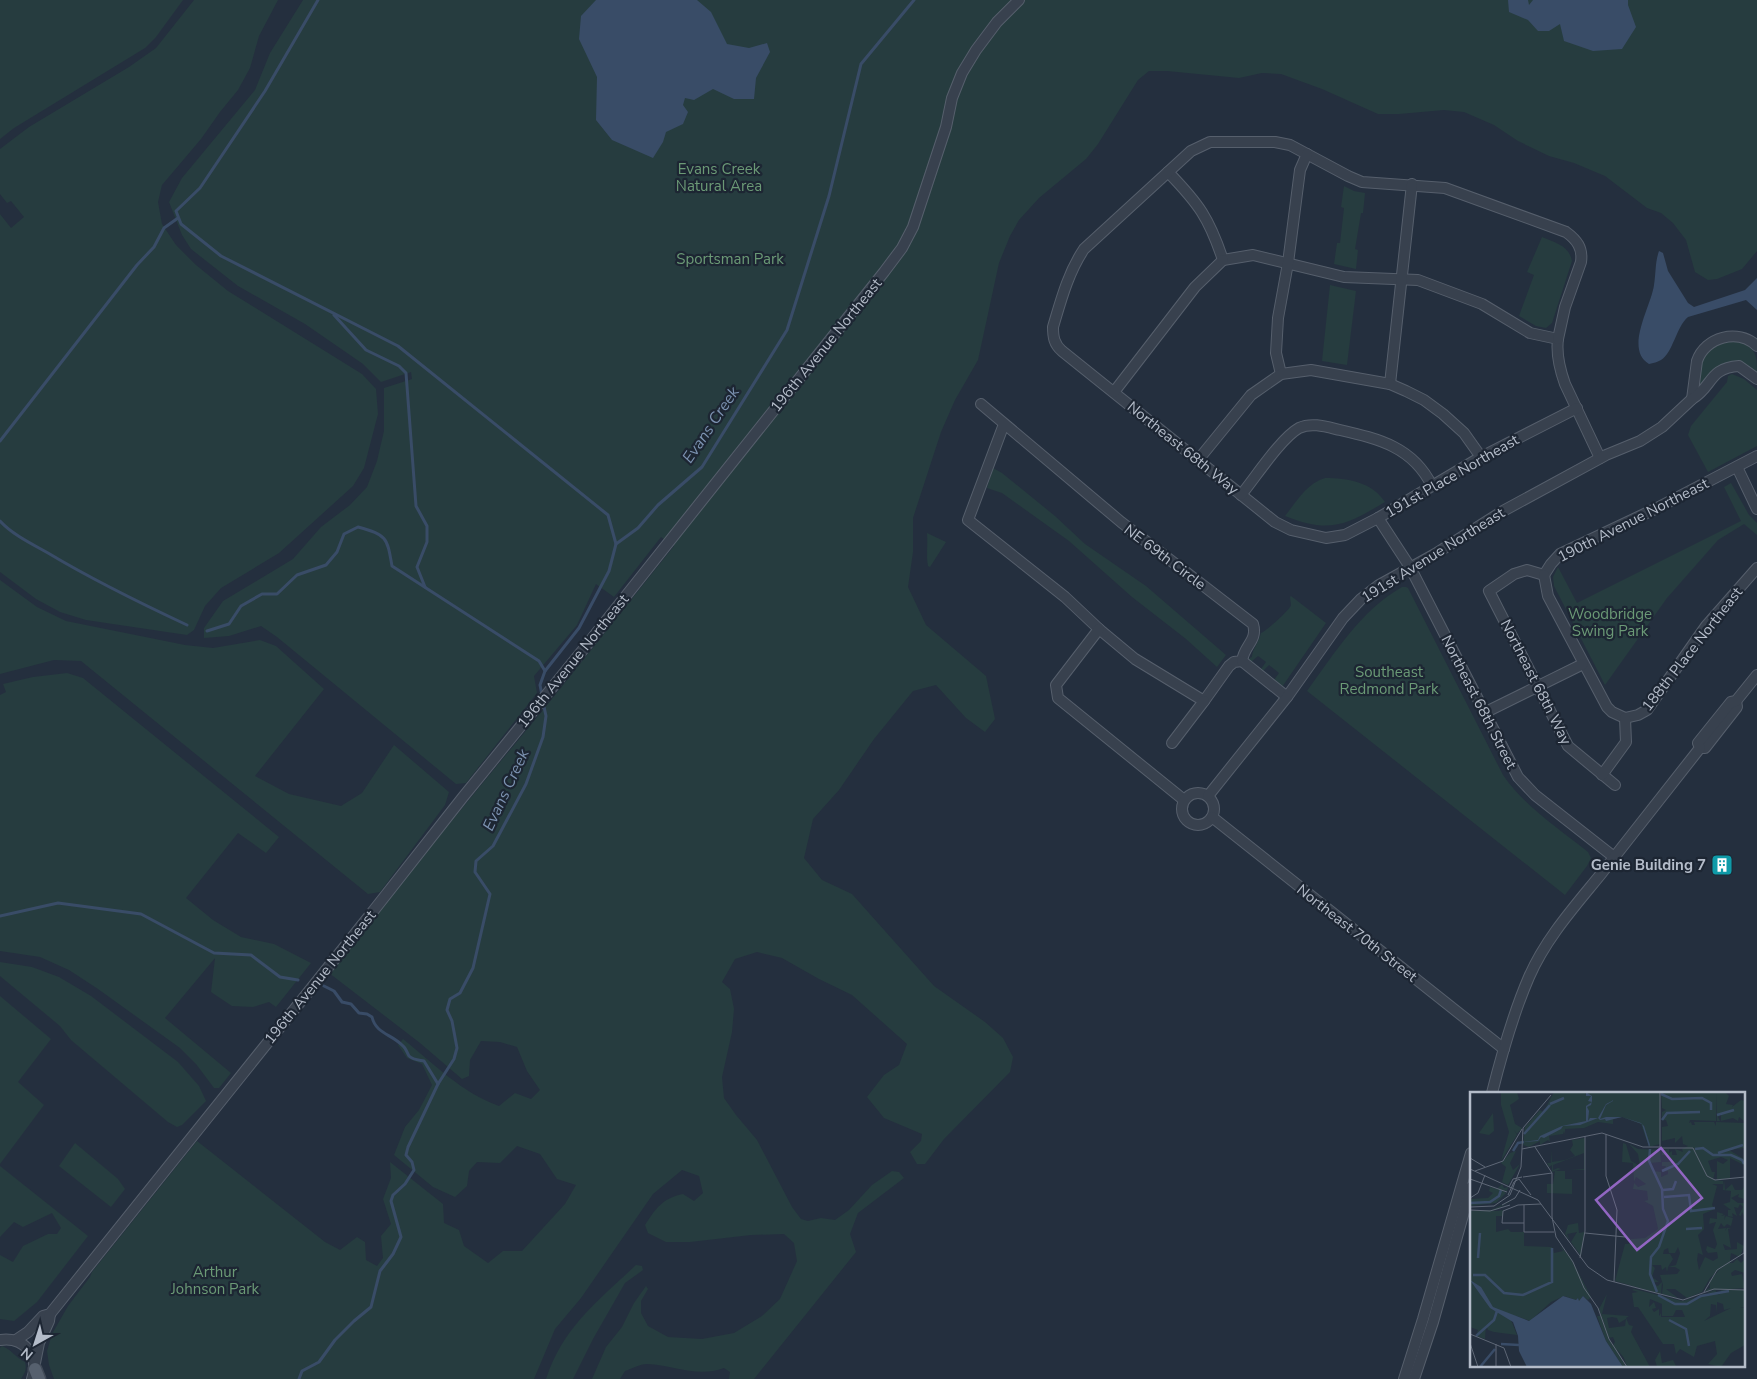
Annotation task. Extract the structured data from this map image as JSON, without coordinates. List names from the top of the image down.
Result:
{
  "streets": {
    "street": [
      "196th Avenue Northeast",
      "Northeast 68th Way",
      "191st Place Northeast",
      "190th Avenue Northeast",
      "191st Avenue Northeast",
      "NE 69th Circle",
      "188th Place Northeast",
      "Northeast 68th Street",
      "Northeast 70th Street"
    ]
  },
  "crossings": [
    ["Northeast 68th Way", "191st Place Northeast"],
    ["Northeast 68th Way", "190th Avenue Northeast"],
    ["Northeast 68th Way", "188th Place Northeast"],
    ["191st Place Northeast", "Northeast 68th Street"],
    ["191st Avenue Northeast", "Northeast 68th Street"],
    ["191st Avenue Northeast", "Northeast 70th Street"]
  ],
  "water": ["Evans Creek"],
  "parks": [
    "Evans Creek Natural Area",
    "Sportsman Park",
    "Woodbridge Swing Park",
    "Southeast Redmond Park",
    "Arthur Johnson Park"
  ],
  "places": {
    "building": ["Genie Building 7"]
  },
  "north": "bottom left"
}
